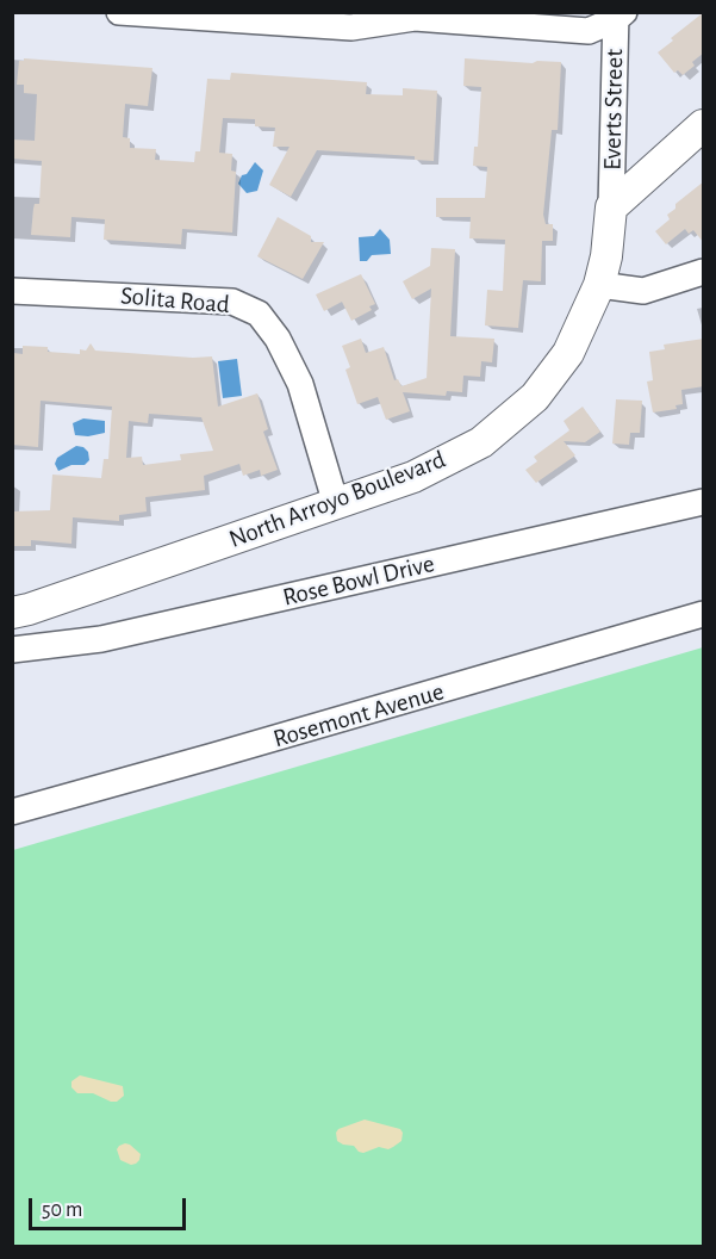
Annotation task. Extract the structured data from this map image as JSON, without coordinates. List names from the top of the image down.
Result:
{
  "streets": {
    "street": [
      "Everts Street",
      "Solita Road",
      "North Arroyo Boulevard",
      "Rose Bowl Drive",
      "Rosemont Avenue"
    ]
  },
  "crossings": [
    ["Everts Street", "North Arroyo Boulevard"],
    ["Solita Road", "North Arroyo Boulevard"]
  ],
  "scale_bar": "50 m"
}
